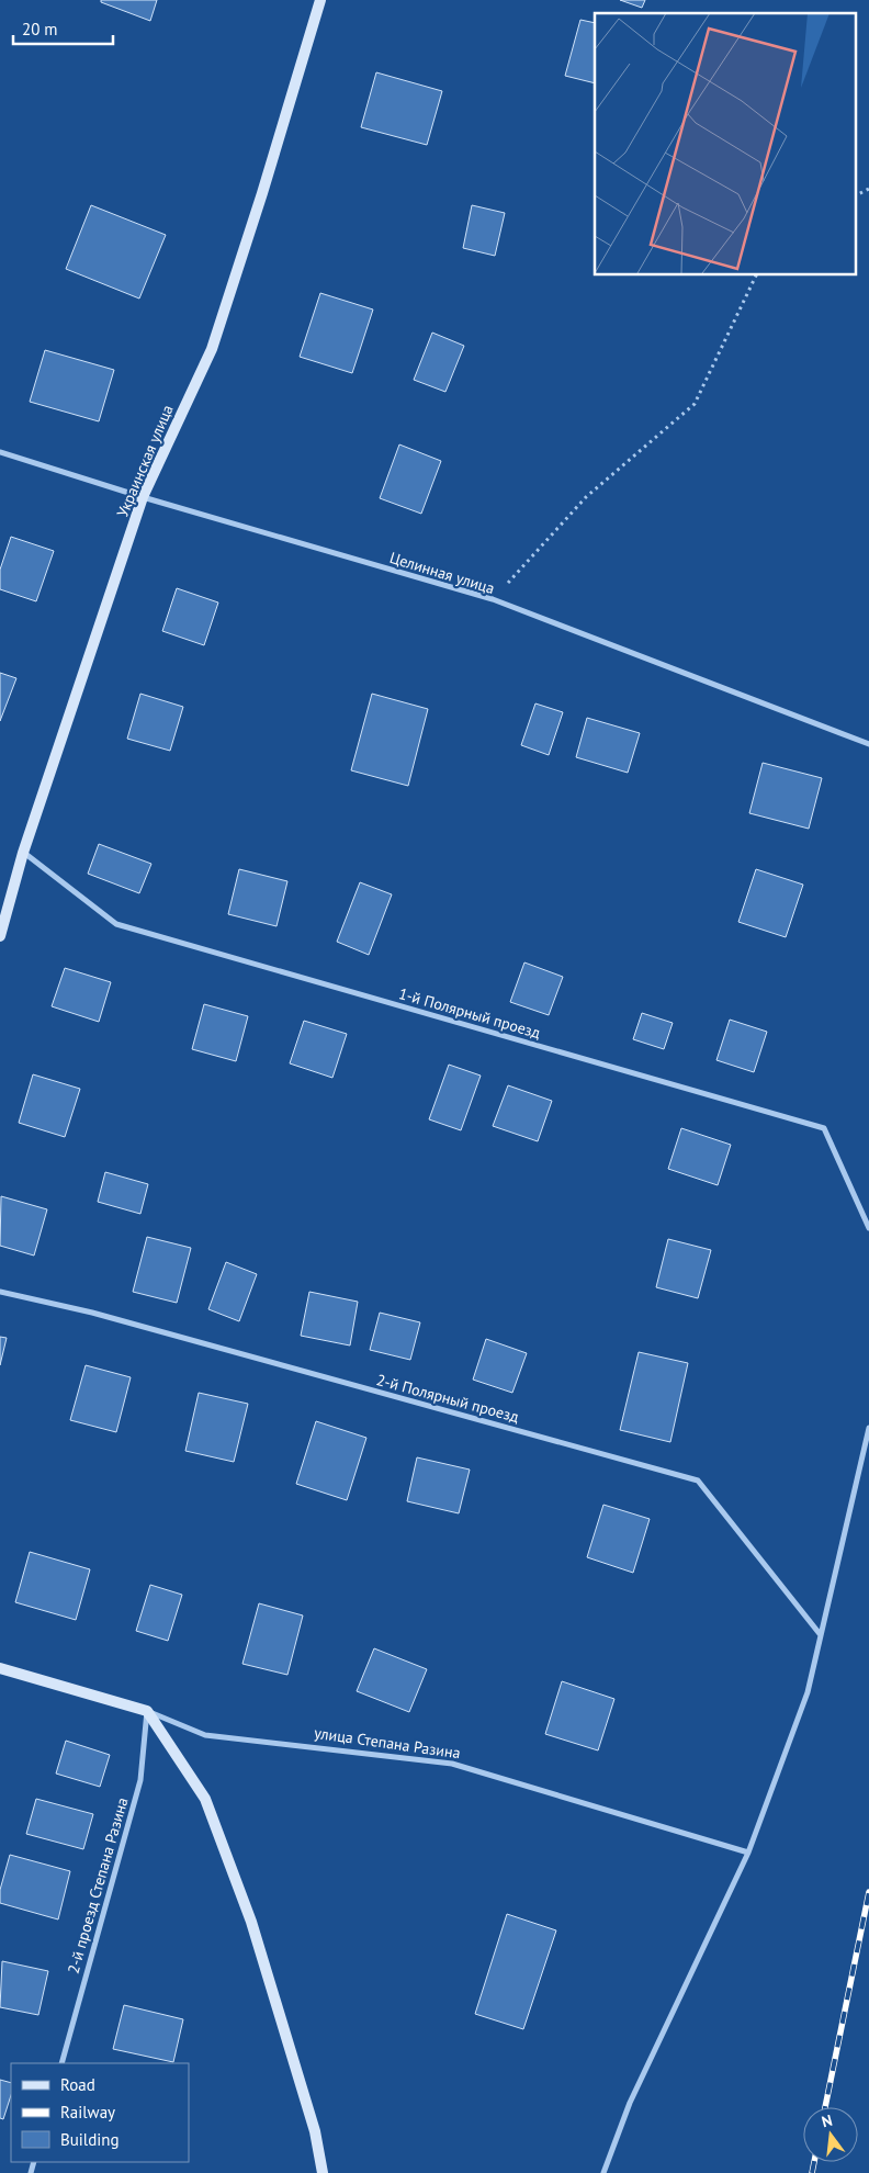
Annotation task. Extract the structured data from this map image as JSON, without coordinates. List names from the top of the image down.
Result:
{
  "streets": {
    "street": [
      "Украинская улица",
      "Целинная улица",
      "1-й Полярный проезд",
      "2-й Полярный проезд",
      "улица Степана Разина",
      "2-й проезд Степана Разина"
    ]
  },
  "crossings": [
    ["Украинская улица", "Целинная улица"],
    ["Украинская улица", "1-й Полярный проезд"],
    ["улица Степана Разина", "2-й проезд Степана Разина"]
  ],
  "legend": ["Road", "Railway", "Building"],
  "scale_bar": "20 m",
  "north": "top"
}
